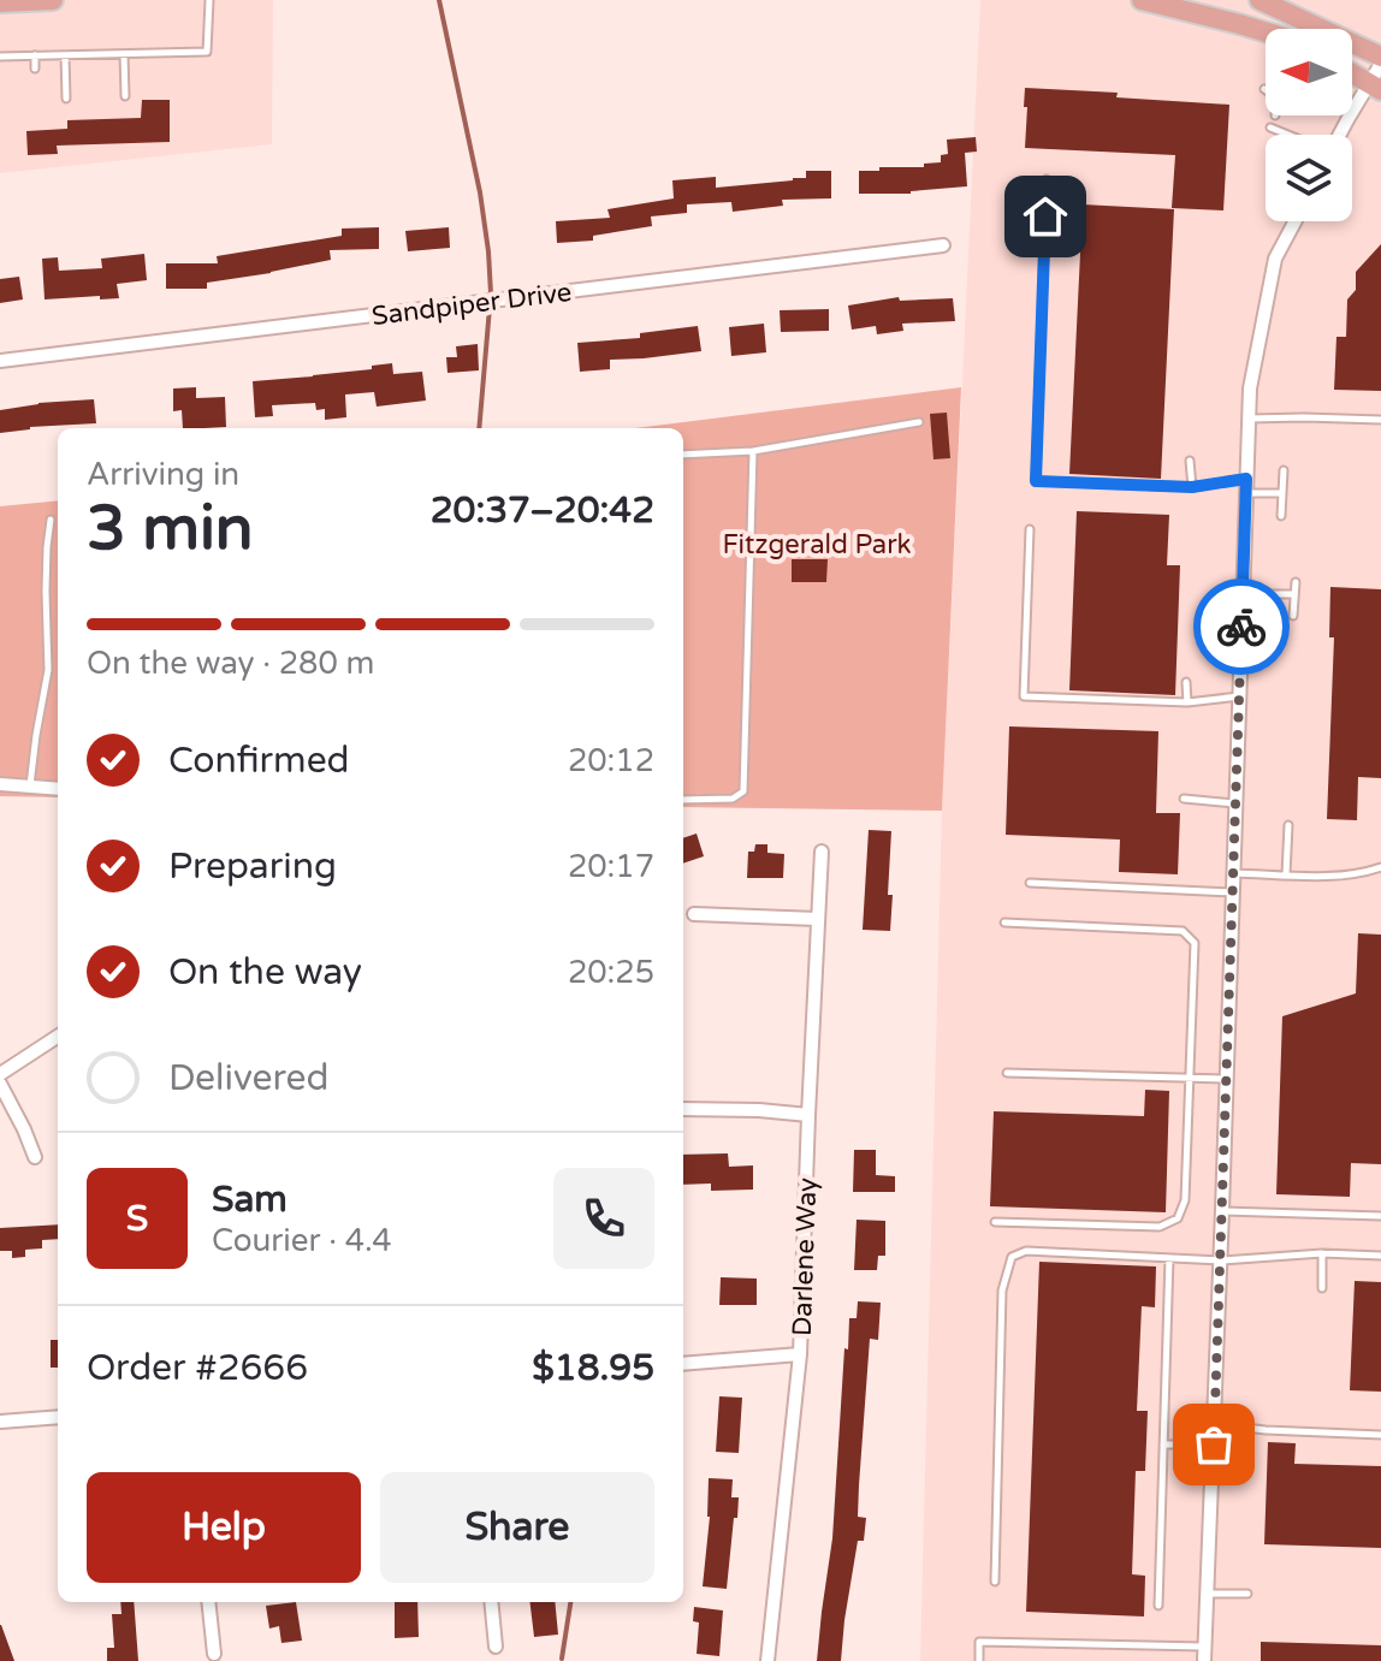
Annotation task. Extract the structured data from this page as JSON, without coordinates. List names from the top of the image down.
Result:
{
  "streets": {
    "street": ["Sandpiper Drive", "Darlene Way"]
  },
  "parks": ["Fitzgerald Park"],
  "north": "left",
  "page": {
    "heading": ["3 min", "Arriving in", "20:37–20:42"],
    "panel": [
      "Sam",
      "Courier · 4.4",
      "Order #2666",
      "$18.95"
    ],
    "bar": "On the way · 280 m",
    "list": [
      ["Confirmed", "20:12"],
      ["Preparing", "20:17"],
      ["On the way", "20:25"],
      "Delivered"
    ],
    "round": "S",
    "buttons": ["Help", "Share"]
  }
}
